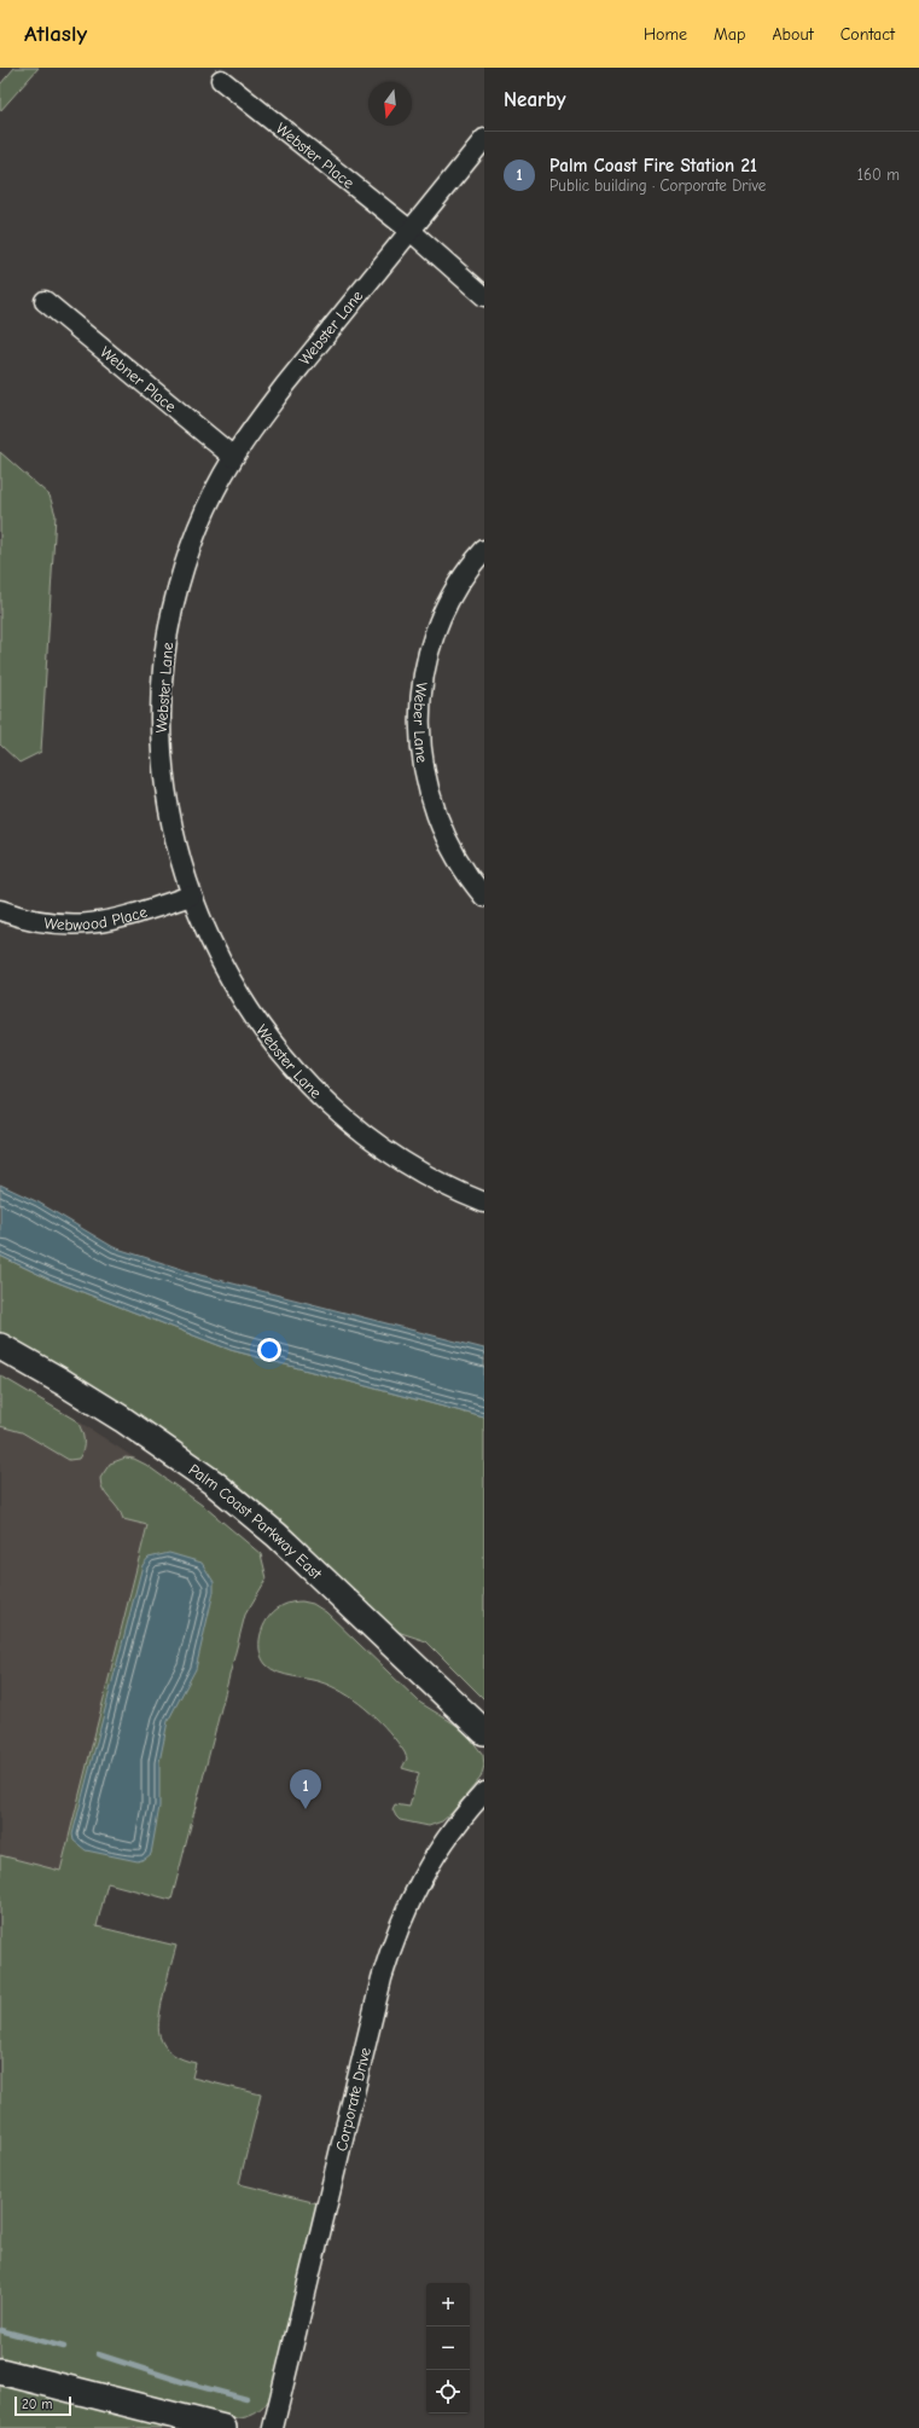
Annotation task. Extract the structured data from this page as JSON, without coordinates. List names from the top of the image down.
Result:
{
  "streets": {
    "main road": ["Palm Coast Parkway East"],
    "street": [
      "Webster Place",
      "Webster Lane",
      "Webner Place",
      "Weber Lane",
      "Webwood Place",
      "Corporate Drive"
    ]
  },
  "crossings": [
    ["Webster Place", "Webster Lane"],
    ["Webster Lane", "Webner Place"],
    ["Webster Lane", "Webwood Place"]
  ],
  "scale_bar": "20 m",
  "north": "bottom",
  "page": {
    "header": "Atlasly",
    "nav": [
      "Home",
      "Map",
      "About",
      "Contact"
    ],
    "heading": "Nearby",
    "list": [
      {
        "mark": "1",
        "name": "Palm Coast Fire Station 21",
        "note": "Public building · Corporate Drive",
        "value": "160 m"
      }
    ],
    "pins": "1",
    "map_buttons": ["+", "−"],
    "scale": "20 m"
  }
}
